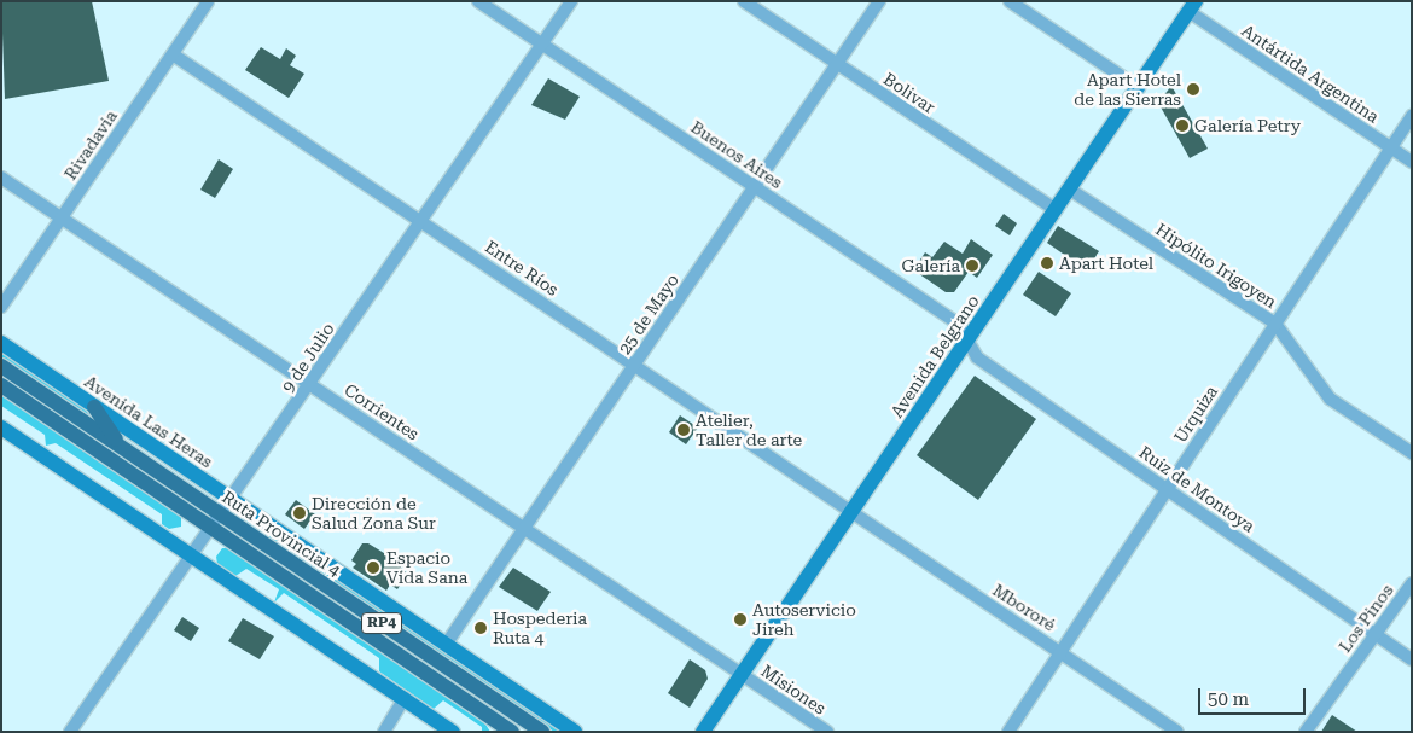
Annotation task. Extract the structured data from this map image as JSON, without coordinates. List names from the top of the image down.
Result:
{
  "streets": {
    "main road": [
      "Avenida Belgrano",
      "Avenida Las Heras",
      "Ruta Provincial 4",
      "RP4"
    ],
    "street": [
      "Antártida Argentina",
      "Bolivar",
      "Rivadavia",
      "Buenos Aires",
      "Hipólito Irigoyen",
      "Entre Ríos",
      "25 de Mayo",
      "9 de Julio",
      "Corrientes",
      "Urquiza",
      "Ruiz de Montoya",
      "Mbororé",
      "Los Pinos",
      "Misiones"
    ]
  },
  "crossings": [
    ["Antártida Argentina", "Avenida Belgrano"],
    ["Antártida Argentina", "Urquiza"],
    ["Bolivar", "25 de Mayo"],
    ["Bolivar", "Avenida Belgrano"],
    ["Rivadavia", "Entre Ríos"],
    ["Rivadavia", "Corrientes"],
    ["Buenos Aires", "25 de Mayo"],
    ["Buenos Aires", "Avenida Belgrano"],
    ["Buenos Aires", "9 de Julio"],
    ["Buenos Aires", "Ruiz de Montoya"],
    ["Hipólito Irigoyen", "Avenida Belgrano"],
    ["Hipólito Irigoyen", "Urquiza"],
    ["Entre Ríos", "25 de Mayo"],
    ["Entre Ríos", "Avenida Belgrano"],
    ["Entre Ríos", "9 de Julio"],
    ["Entre Ríos", "Mbororé"],
    ["25 de Mayo", "Corrientes"],
    ["25 de Mayo", "Avenida Las Heras"],
    ["Avenida Belgrano", "Corrientes"],
    ["Avenida Belgrano", "Ruiz de Montoya"],
    ["Avenida Belgrano", "Mbororé"],
    ["Avenida Belgrano", "Misiones"],
    ["9 de Julio", "Corrientes"],
    ["9 de Julio", "Avenida Las Heras"],
    ["9 de Julio", "Ruta Provincial 4"],
    ["Corrientes", "Misiones"],
    ["Urquiza", "Ruiz de Montoya"],
    ["Urquiza", "Mbororé"],
    ["Ruiz de Montoya", "Los Pinos"]
  ],
  "places": [
    "Apart Hotel de las Sierras",
    "Galería Petry",
    "Apart Hotel",
    "Galería",
    "Atelier, Taller de arte",
    "Dirección de Salud Zona Sur",
    "Espacio Vida Sana",
    "Autoservicio Jireh",
    "Hospederia Ruta 4"
  ],
  "scale_bar": "50 m"
}
